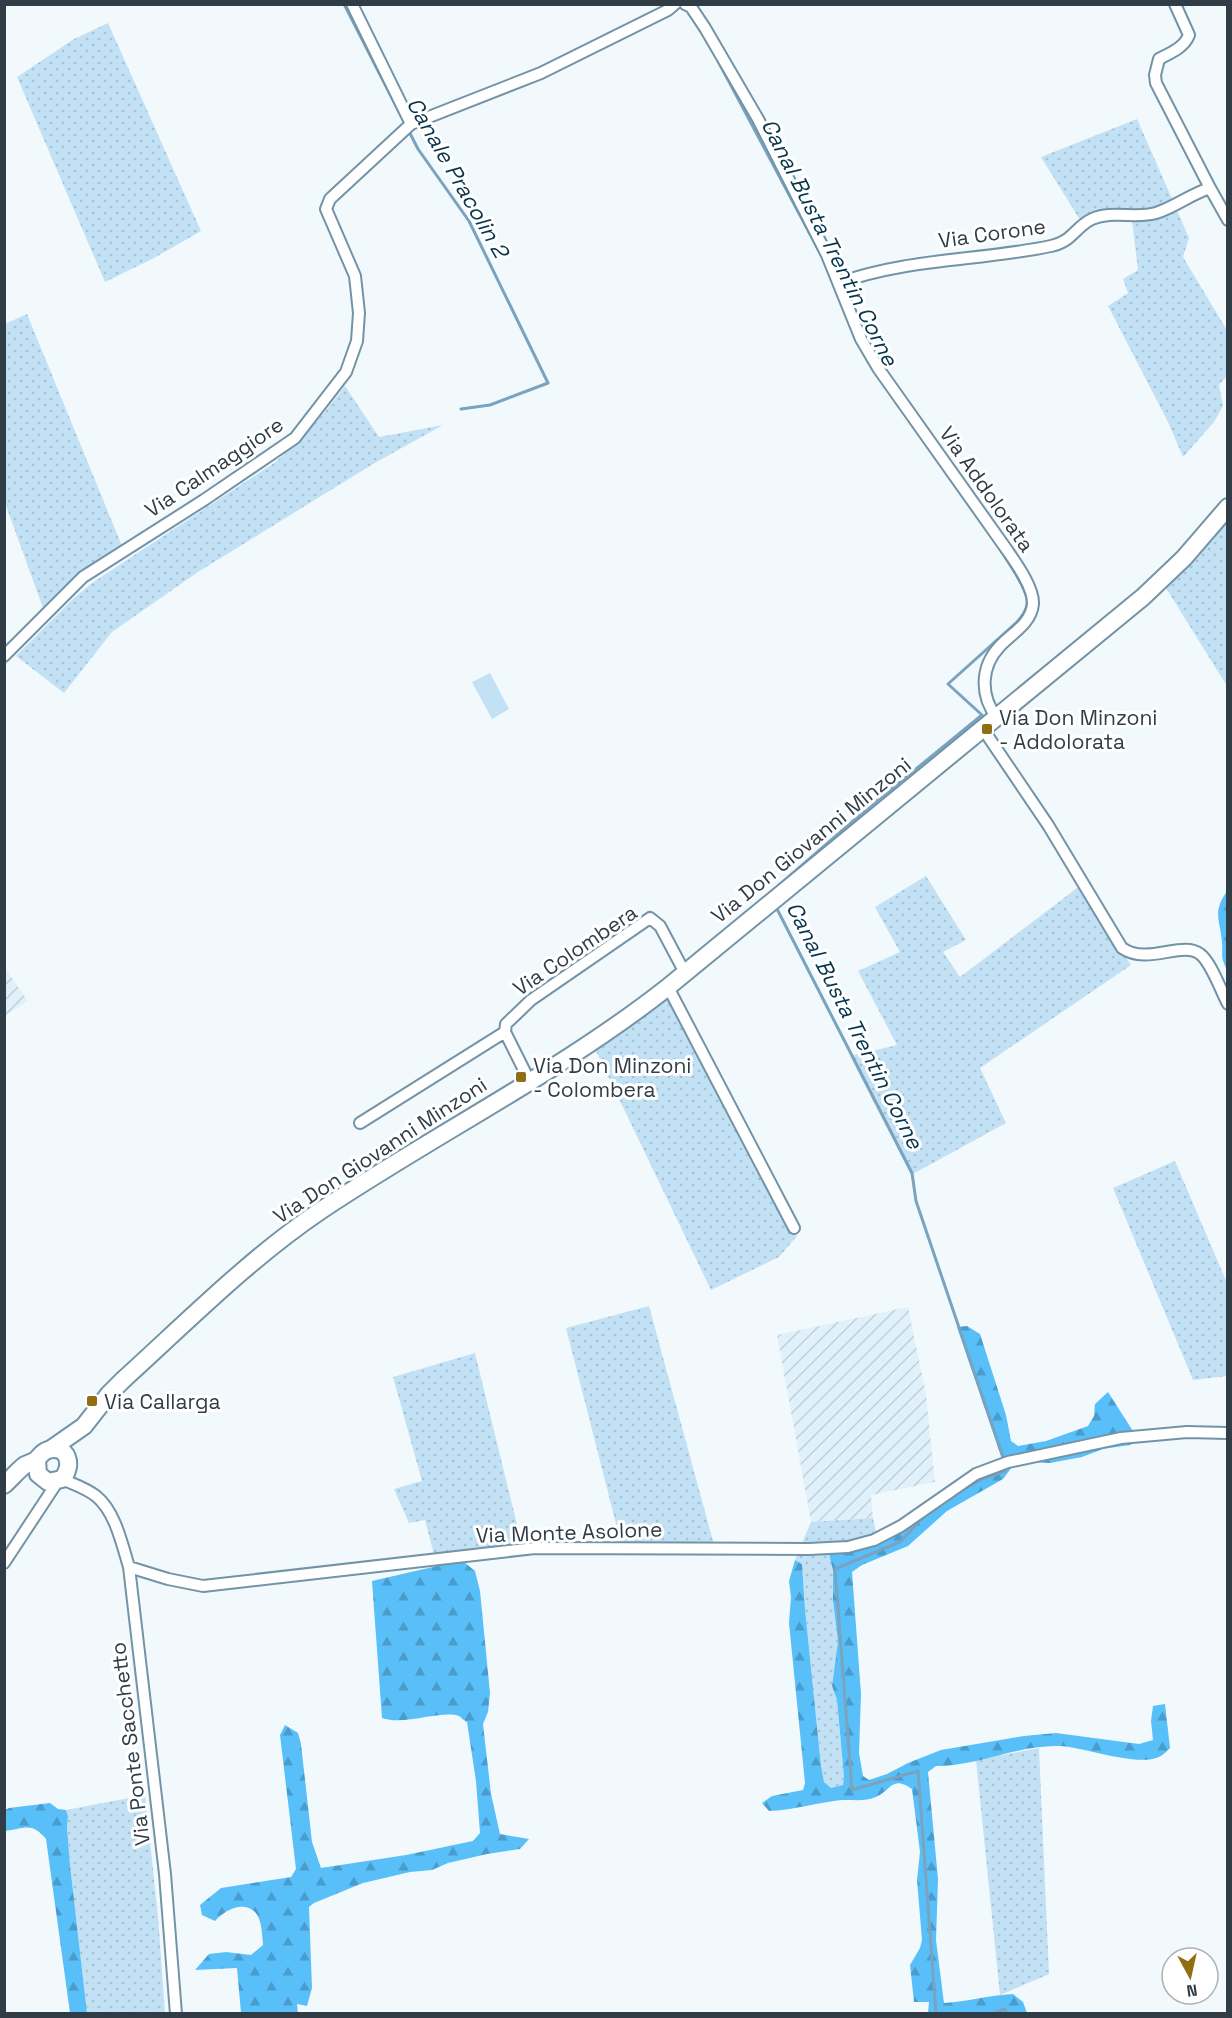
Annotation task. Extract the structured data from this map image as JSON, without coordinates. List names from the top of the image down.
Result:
{
  "streets": {
    "street": [
      "Via Corone",
      "Via Calmaggiore",
      "Via Addolorata",
      "Via Don Giovanni Minzoni",
      "Via Colombera",
      "Via Monte Asolone",
      "Via Ponte Sacchetto"
    ]
  },
  "crossings": [
    ["Via Corone", "Via Addolorata"],
    ["Via Addolorata", "Via Don Giovanni Minzoni"],
    ["Via Don Giovanni Minzoni", "Via Colombera"],
    ["Via Monte Asolone", "Via Ponte Sacchetto"]
  ],
  "water": ["Canale Pracolin 2", "Canal Busta Trentin Corne"],
  "places": {
    "transit": ["Via Don Minzoni - Addolorata", "Via Don Minzoni - Colombera", "Via Callarga"]
  },
  "north": "bottom"
}
